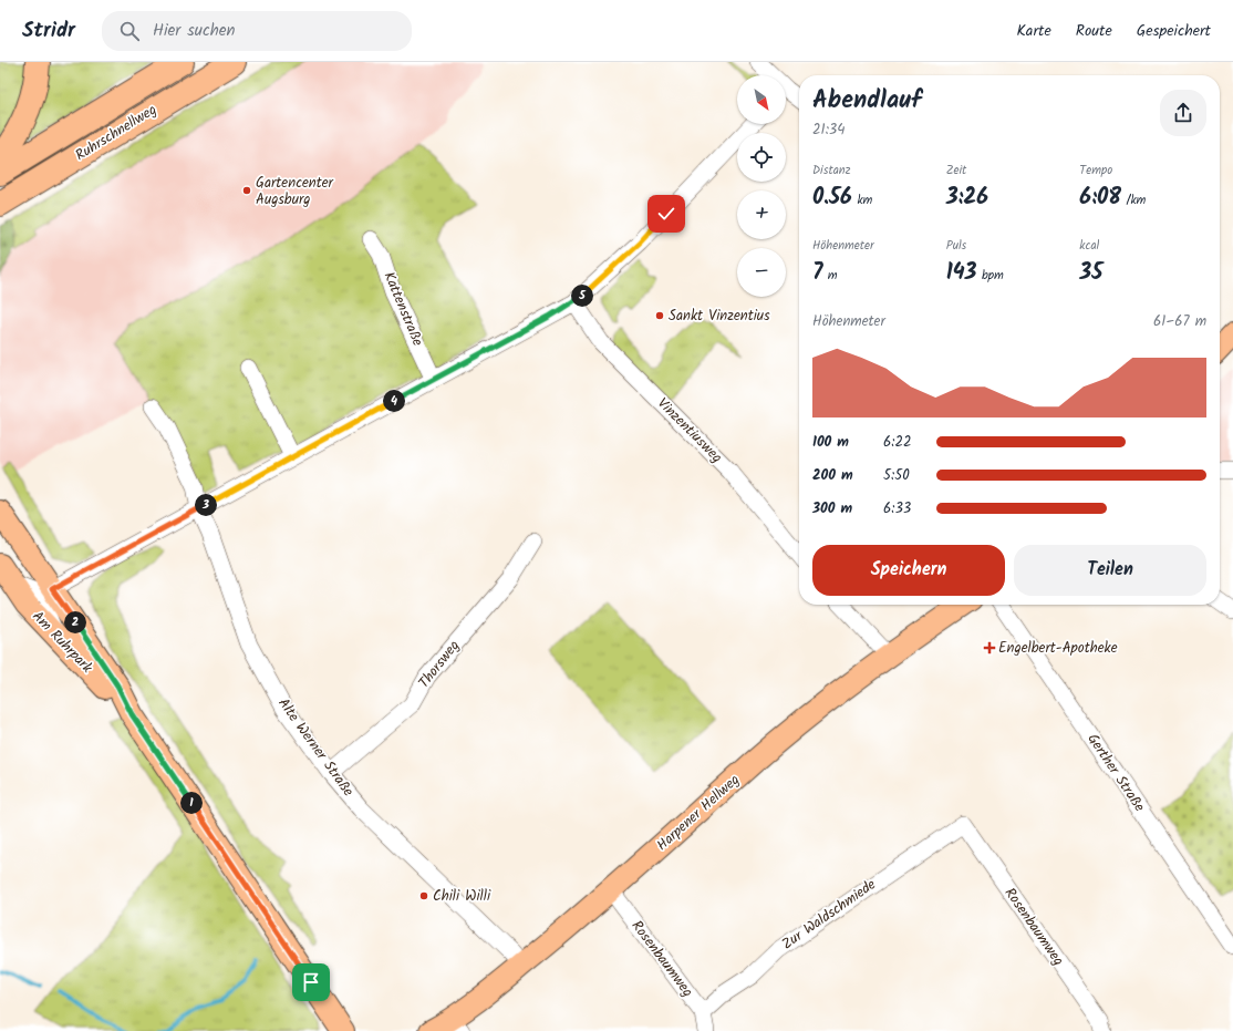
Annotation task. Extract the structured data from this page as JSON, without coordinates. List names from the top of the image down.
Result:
{
  "streets": {
    "highway": ["Ruhrschnellweg"],
    "main road": ["Am Ruhrpark", "Harpener Hellweg"],
    "street": [
      "Kattenstraße",
      "Vinzentiusweg",
      "Thorsweg",
      "Alte Werner Straße",
      "Gerther Straße",
      "Zur Waldschmiede",
      "Rosenbaumweg"
    ]
  },
  "crossings": [
    ["Thorsweg", "Alte Werner Straße"],
    ["Alte Werner Straße", "Harpener Hellweg"],
    ["Harpener Hellweg", "Rosenbaumweg"],
    ["Zur Waldschmiede", "Rosenbaumweg"]
  ],
  "places": {
    "other": ["Gartencenter Augsburg", "Sankt Vinzentius", "Chili Willi"],
    "health": ["Engelbert-Apotheke"]
  },
  "north": "bottom right",
  "page": {
    "header": "Stridr",
    "search": "Hier suchen",
    "nav": ["Karte", "Route", "Gespeichert"],
    "map_buttons": ["+", "−"],
    "heading": ["Abendlauf", "21:34"],
    "stats": [
      ["Distanz", "0.56 km"],
      ["Zeit", "3:26"],
      ["Tempo", "6:08 /km"],
      ["Höhenmeter", "7 m"],
      ["Puls", "143 bpm"],
      ["kcal", "35"]
    ],
    "pins": [
      "5",
      "4",
      "3",
      "2",
      "1"
    ],
    "chart": ["Höhenmeter", "61–67 m"],
    "list": [
      {
        "name": "100 m",
        "note": "6:22"
      },
      {
        "name": "200 m",
        "note": "5:50"
      },
      {
        "name": "300 m",
        "note": "6:33"
      }
    ],
    "buttons": ["Speichern", "Teilen"]
  }
}
